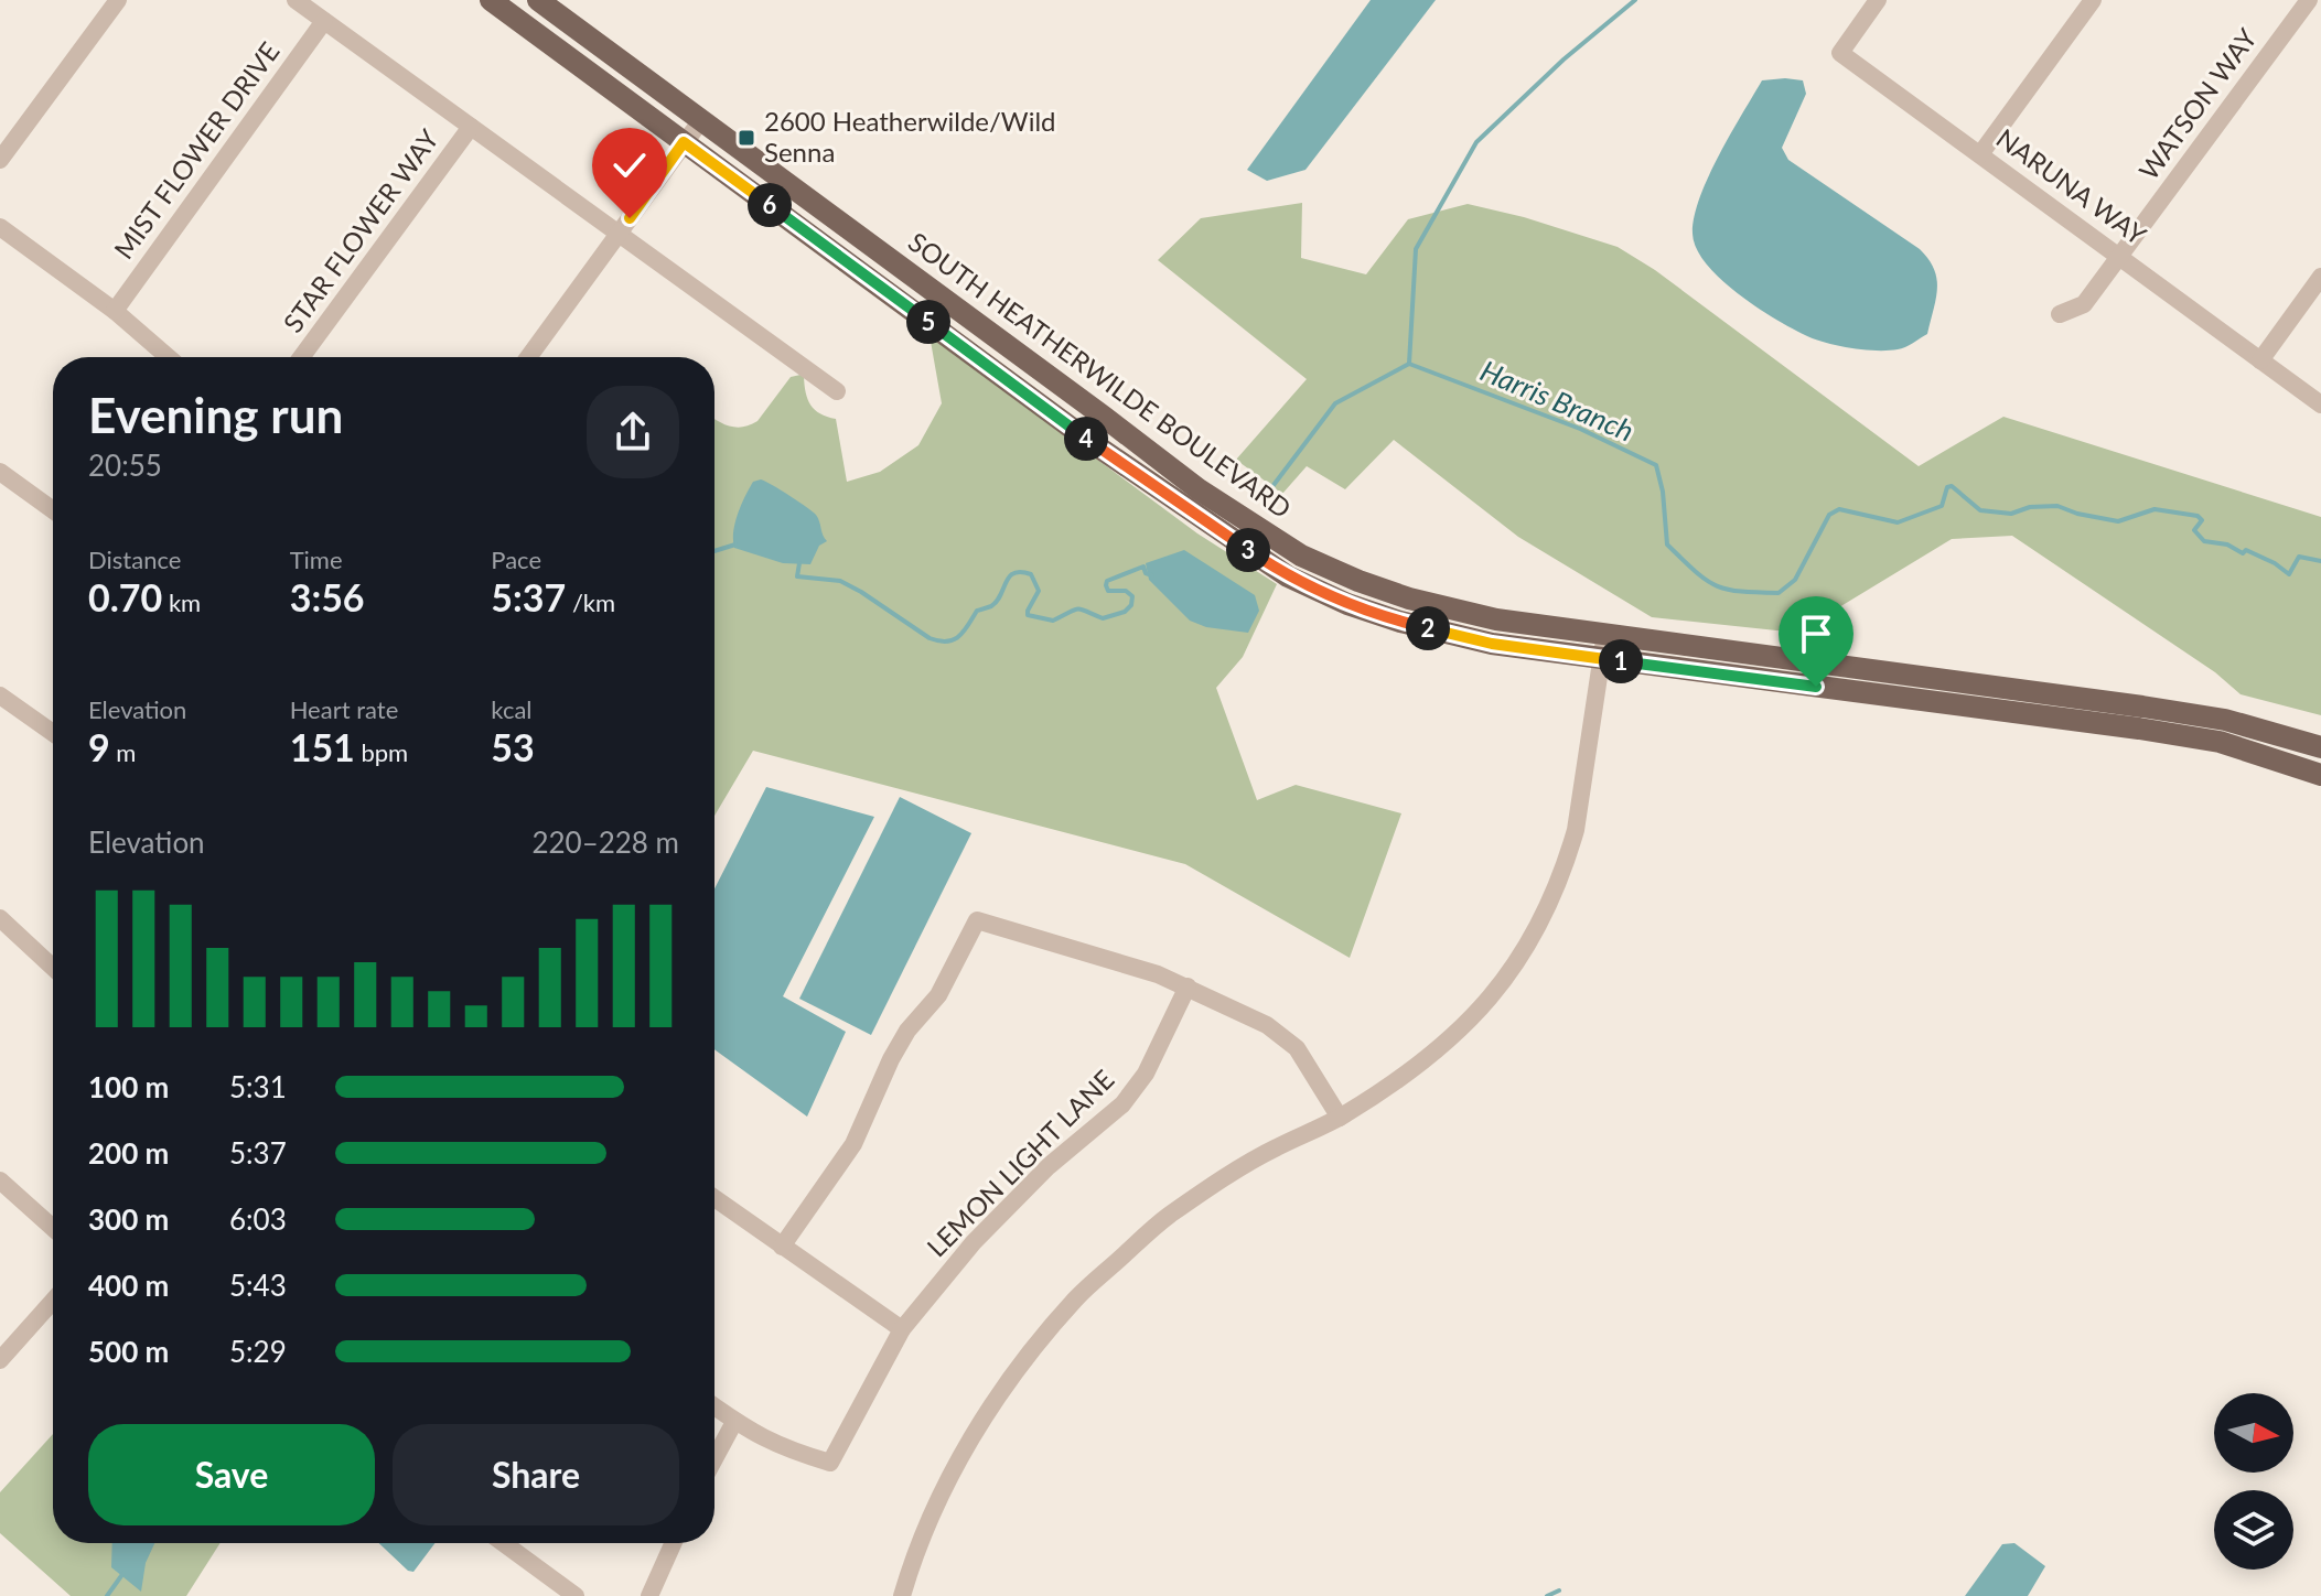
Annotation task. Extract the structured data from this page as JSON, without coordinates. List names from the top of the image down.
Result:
{
  "streets": {
    "main road": ["SOUTH HEATHERWILDE BOULEVARD"],
    "street": [
      "WATSON WAY",
      "MIST FLOWER DRIVE",
      "NARUNA WAY",
      "STAR FLOWER WAY",
      "LEMON LIGHT LANE"
    ]
  },
  "crossings": [
    ["WATSON WAY", "NARUNA WAY"]
  ],
  "water": ["Harris Branch"],
  "places": {
    "transit": ["2600 Heatherwilde/Wild Senna"]
  },
  "north": "right",
  "page": {
    "pins": [
      "6",
      "5",
      "4",
      "3",
      "2",
      "1"
    ],
    "heading": ["Evening run", "20:55"],
    "stats": [
      ["Distance", "0.70 km"],
      ["Time", "3:56"],
      ["Pace", "5:37 /km"],
      ["Elevation", "9 m"],
      ["Heart rate", "151 bpm"],
      ["kcal", "53"]
    ],
    "chart": ["Elevation", "220–228 m"],
    "list": [
      {
        "name": "100 m",
        "note": "5:31"
      },
      {
        "name": "200 m",
        "note": "5:37"
      },
      {
        "name": "300 m",
        "note": "6:03"
      },
      {
        "name": "400 m",
        "note": "5:43"
      },
      {
        "name": "500 m",
        "note": "5:29"
      }
    ],
    "buttons": ["Save", "Share"]
  }
}
